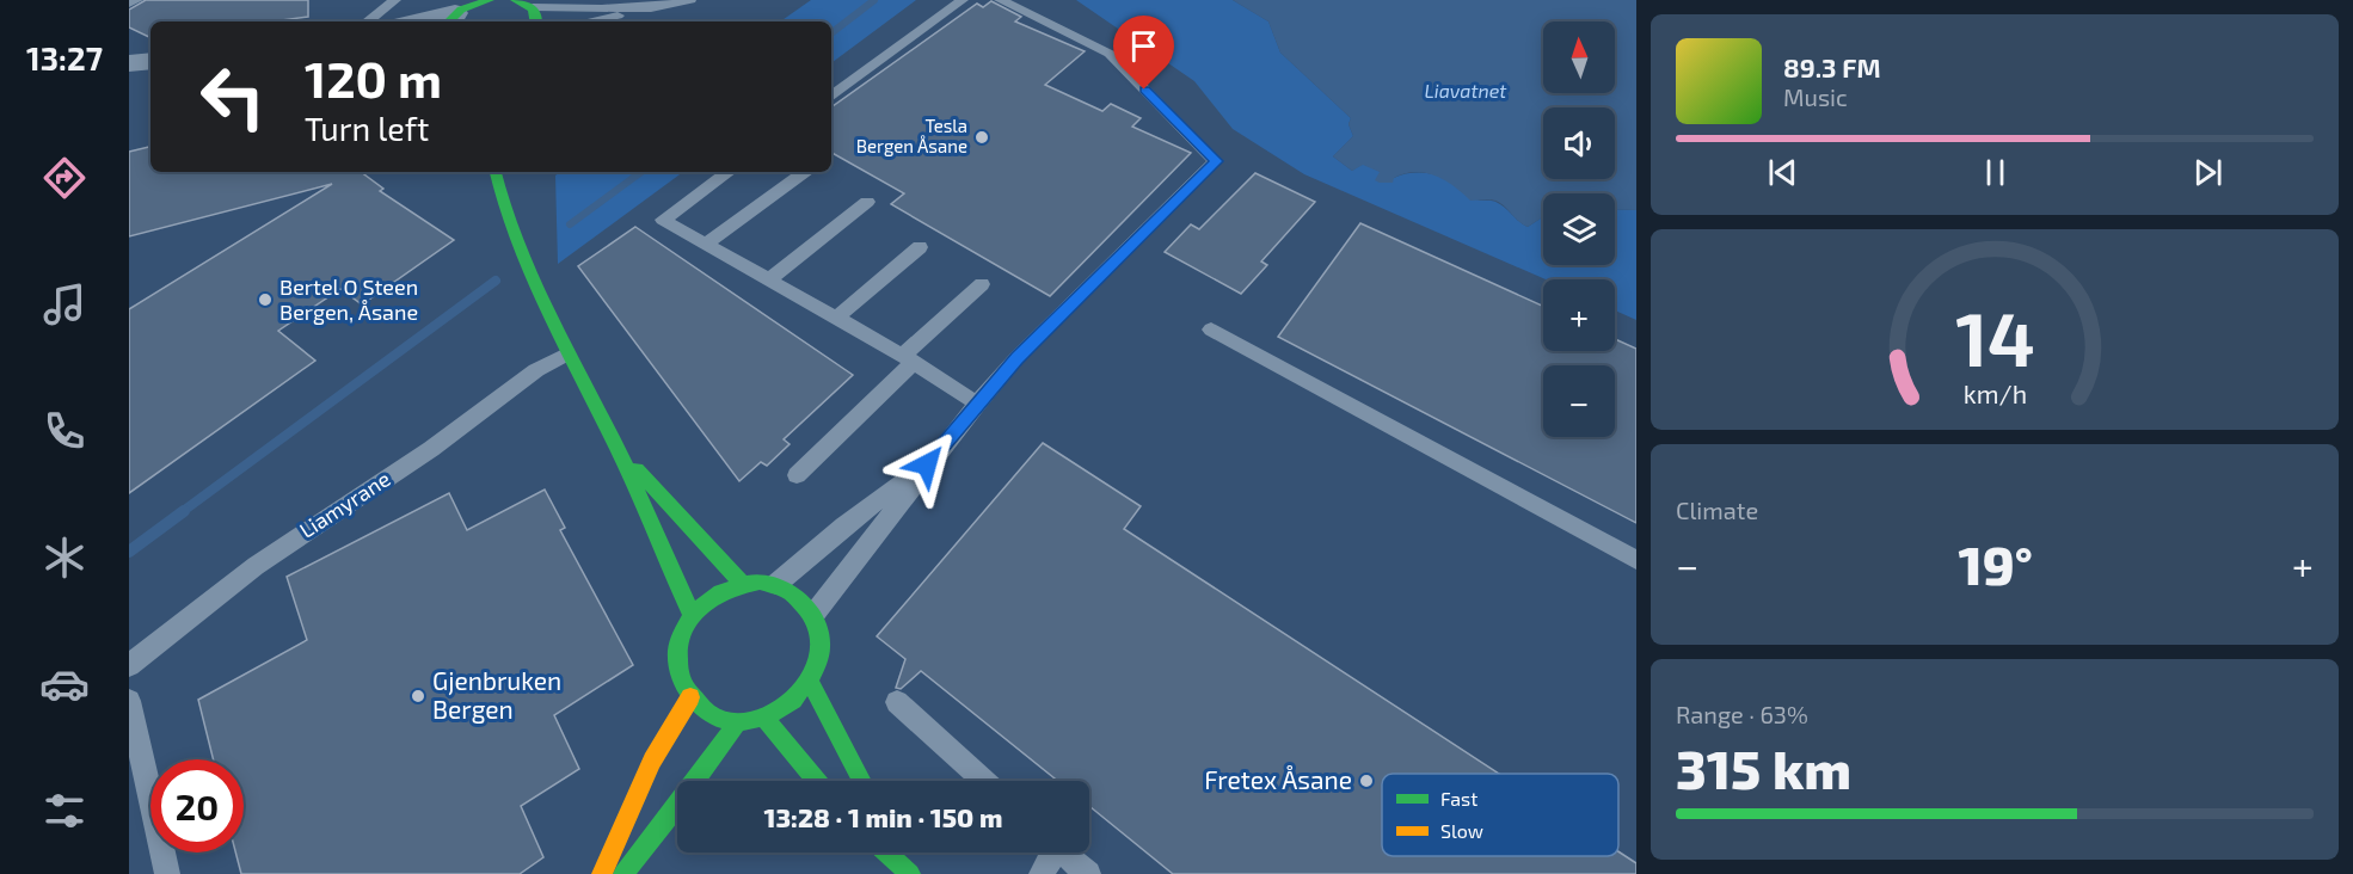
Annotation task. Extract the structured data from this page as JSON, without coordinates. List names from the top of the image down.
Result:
{
  "streets": {
    "lane": ["Liamyrane"]
  },
  "water": ["Liavatnet"],
  "places": [
    "Tesla Bergen Åsane",
    "Bertel O Steen Bergen, Åsane",
    "Gjenbruken Bergen",
    "Fretex Åsane"
  ],
  "legend": ["Fast", "Slow"],
  "north": "top",
  "page": {
    "tabs": "13:27",
    "map_buttons": ["+", "−"],
    "turn": ["120 m", "Turn left"],
    "song": ["89.3 FM", "Music"],
    "tile": [
      "Climate",
      ["Range · 63%", "315 km"]
    ],
    "heat": ["−", "19°", "+"],
    "limit": "20",
    "trip": "13:28 · 1 min · 150 m",
    "gauge": ["14", "km/h"]
  }
}
